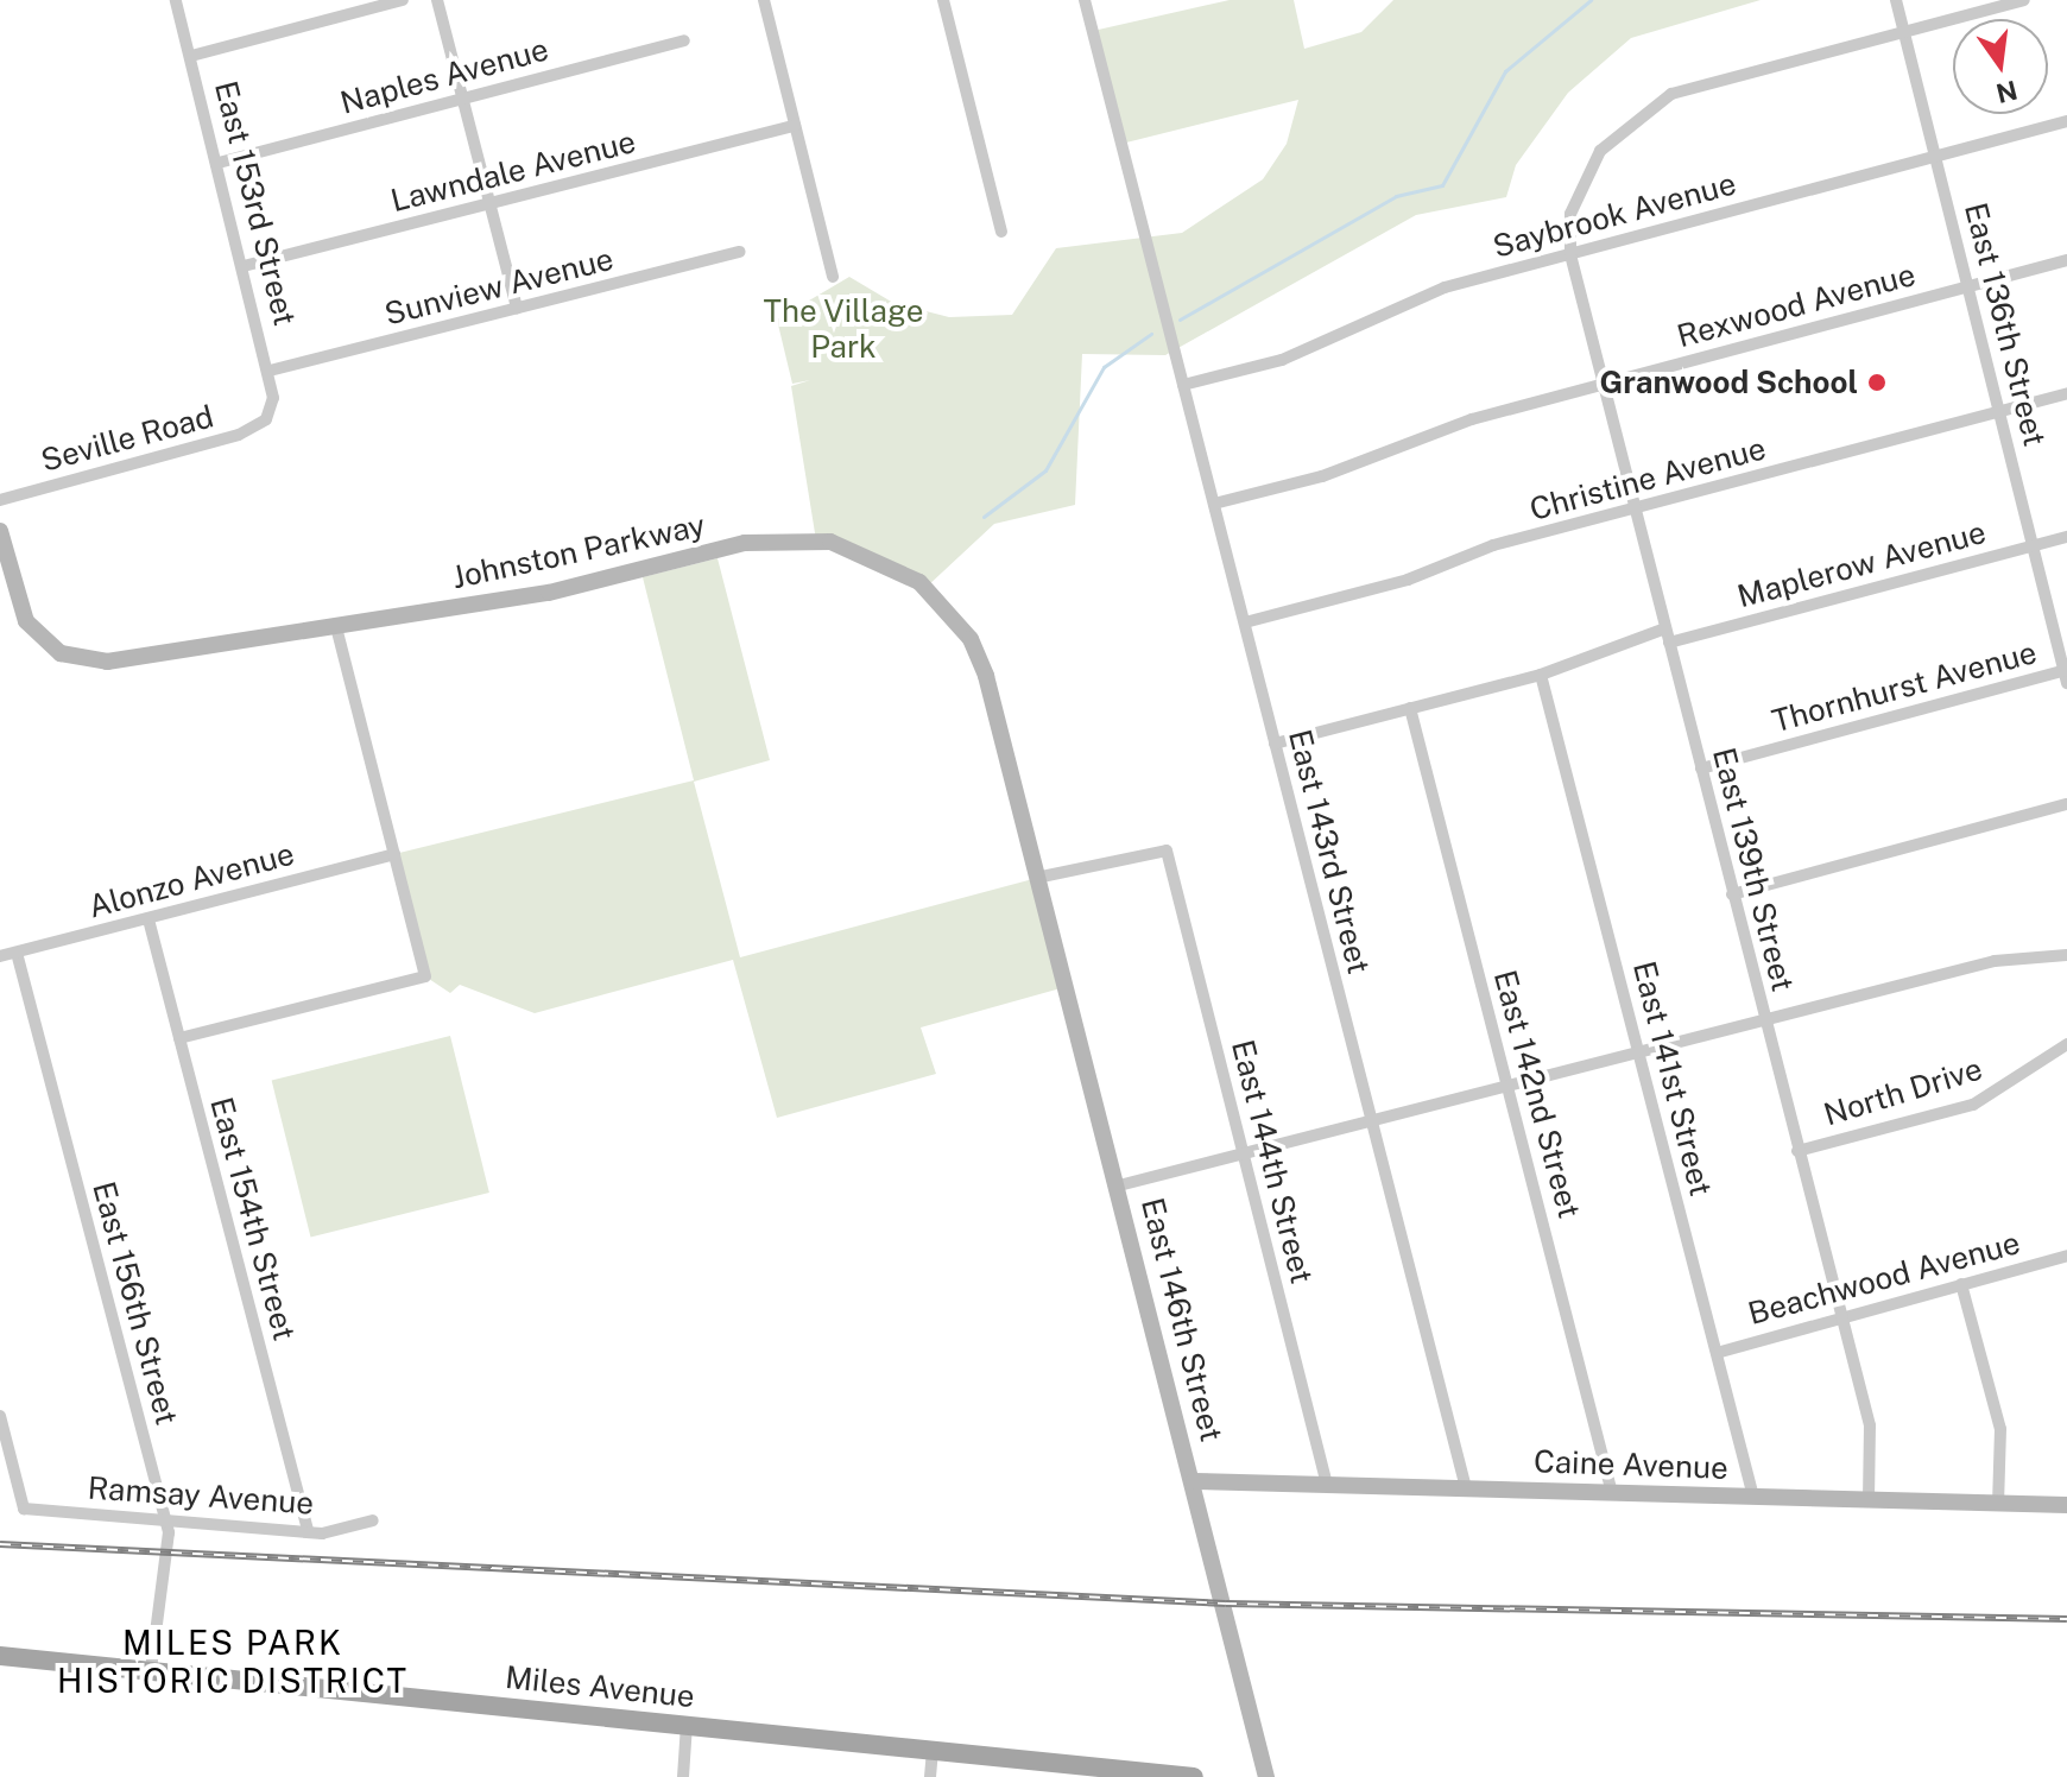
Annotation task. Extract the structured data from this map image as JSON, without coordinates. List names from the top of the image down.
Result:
{
  "streets": {
    "main road": ["Miles Avenue"],
    "street": [
      "Naples Avenue",
      "Lawndale Avenue",
      "East 153rd Street",
      "Saybrook Avenue",
      "Sunview Avenue",
      "Rexwood Avenue",
      "East 136th Street",
      "Seville Road",
      "Christine Avenue",
      "Johnston Parkway",
      "Maplerow Avenue",
      "Thornhurst Avenue",
      "East 143rd Street",
      "East 139th Street",
      "Alonzo Avenue",
      "East 141st Street",
      "North Drive",
      "East 142nd Street",
      "East 144th Street",
      "East 154th Street",
      "Beachwood Avenue",
      "East 156th Street",
      "East 146th Street",
      "Caine Avenue",
      "Ramsay Avenue"
    ]
  },
  "crossings": [
    ["Naples Avenue", "East 153rd Street"],
    ["Lawndale Avenue", "East 153rd Street"],
    ["East 153rd Street", "Sunview Avenue"],
    ["East 153rd Street", "Seville Road"],
    ["Saybrook Avenue", "East 136th Street"],
    ["Saybrook Avenue", "East 143rd Street"],
    ["Saybrook Avenue", "East 139th Street"],
    ["Rexwood Avenue", "East 136th Street"],
    ["Rexwood Avenue", "East 143rd Street"],
    ["Rexwood Avenue", "East 139th Street"],
    ["East 136th Street", "Christine Avenue"],
    ["East 136th Street", "Maplerow Avenue"],
    ["East 136th Street", "Thornhurst Avenue"],
    ["East 136th Street", "East 139th Street"],
    ["Christine Avenue", "East 143rd Street"],
    ["Christine Avenue", "East 139th Street"],
    ["Johnston Parkway", "East 144th Street"],
    ["Johnston Parkway", "East 146th Street"],
    ["Maplerow Avenue", "East 139th Street"],
    ["Thornhurst Avenue", "East 139th Street"],
    ["East 143rd Street", "Caine Avenue"],
    ["East 139th Street", "North Drive"],
    ["East 139th Street", "Beachwood Avenue"],
    ["East 139th Street", "Caine Avenue"],
    ["Alonzo Avenue", "East 154th Street"],
    ["Alonzo Avenue", "East 156th Street"],
    ["East 141st Street", "Beachwood Avenue"],
    ["East 141st Street", "Caine Avenue"],
    ["East 142nd Street", "Caine Avenue"],
    ["East 144th Street", "East 146th Street"],
    ["East 144th Street", "Caine Avenue"],
    ["East 154th Street", "Ramsay Avenue"],
    ["East 156th Street", "Ramsay Avenue"],
    ["East 156th Street", "Miles Avenue"],
    ["East 146th Street", "Caine Avenue"]
  ],
  "districts": ["MILES PARK HISTORIC DISTRICT"],
  "parks": ["The Village Park"],
  "places": ["Granwood School"],
  "north": "bottom"
}
